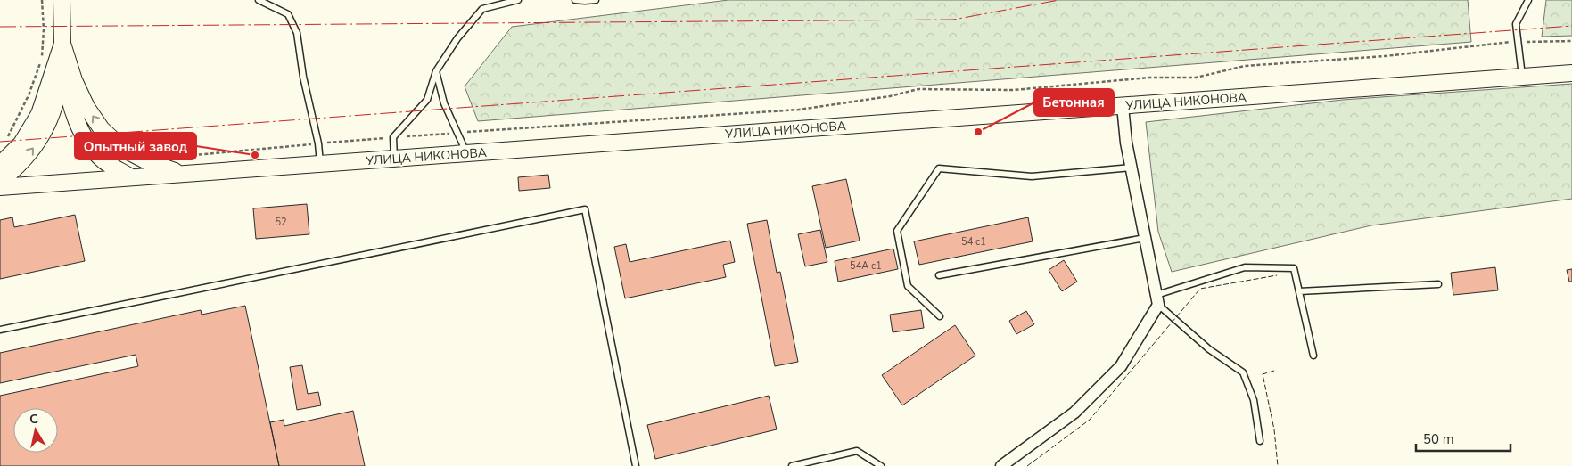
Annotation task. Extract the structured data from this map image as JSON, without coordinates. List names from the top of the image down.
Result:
{
  "streets": {
    "main road": ["УЛИЦА НИКОНОВА"]
  },
  "places": ["Бетонная", "Опытный завод"],
  "house_numbers": ["52", "54 с1", "54А с1"],
  "scale_bar": "50 m",
  "north": "top"
}
